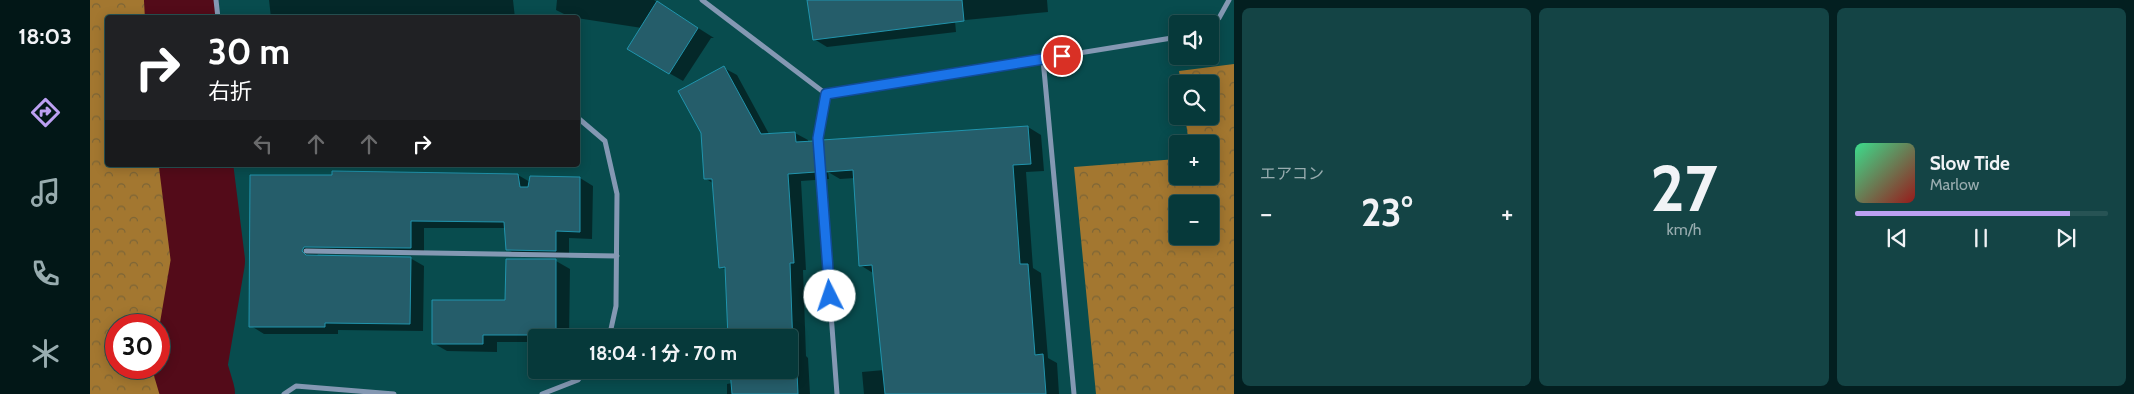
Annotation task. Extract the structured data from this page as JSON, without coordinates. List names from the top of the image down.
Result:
{
  "page": {
    "tabs": "18:03",
    "tile": [
      "エアコン",
      ["27", "km/h"]
    ],
    "map_buttons": ["+", "−"],
    "turn": ["30 m", "右折"],
    "song": ["Slow Tide", "Marlow"],
    "heat": ["−", "23°", "+"],
    "limit": "30",
    "trip": "18:04 · 1 分 · 70 m"
  }
}
